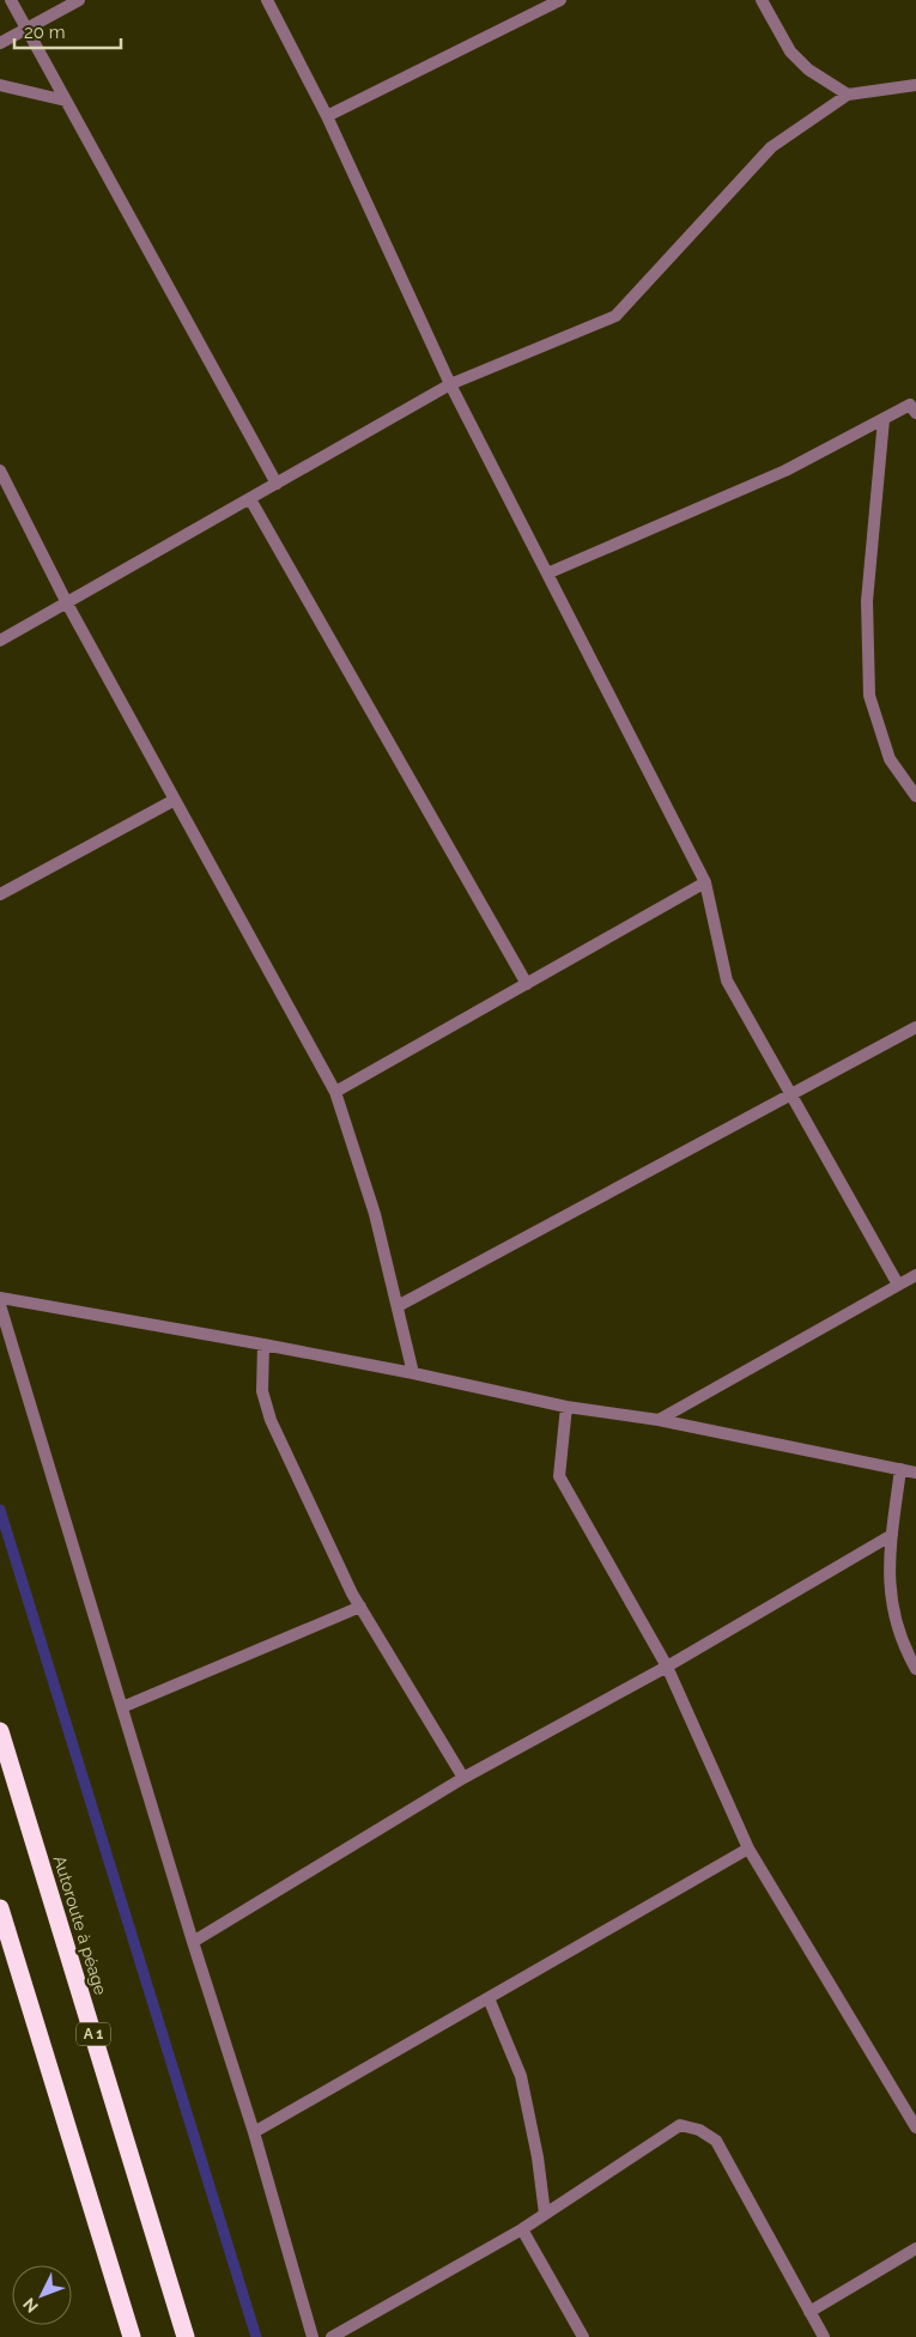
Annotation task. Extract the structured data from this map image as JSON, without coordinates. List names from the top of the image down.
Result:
{
  "streets": {
    "highway": ["Autoroute à péage", "A 1"]
  },
  "scale_bar": "20 m",
  "north": "bottom left"
}
